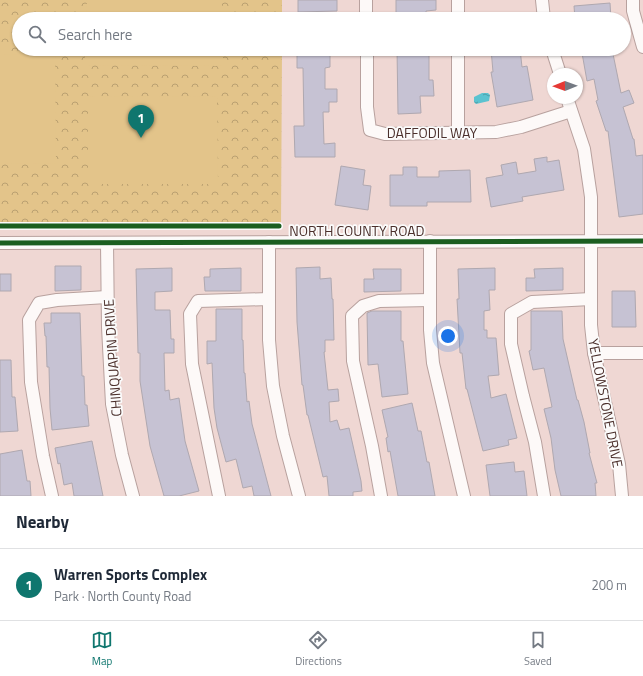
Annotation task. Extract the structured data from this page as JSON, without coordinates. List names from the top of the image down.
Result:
{
  "streets": {
    "street": [
      "DAFFODIL WAY",
      "NORTH COUNTY ROAD",
      "CHINQUAPIN DRIVE",
      "YELLOWSTONE DRIVE"
    ]
  },
  "crossings": [
    ["DAFFODIL WAY", "YELLOWSTONE DRIVE"],
    ["NORTH COUNTY ROAD", "CHINQUAPIN DRIVE"],
    ["NORTH COUNTY ROAD", "YELLOWSTONE DRIVE"]
  ],
  "north": "left",
  "page": {
    "search": "Search here",
    "pins": "1",
    "heading": "Nearby",
    "list": [
      {
        "mark": "1",
        "name": "Warren Sports Complex",
        "note": "Park · North County Road",
        "value": "200 m"
      }
    ],
    "nav": ["Map", "Directions", "Saved"]
  }
}
